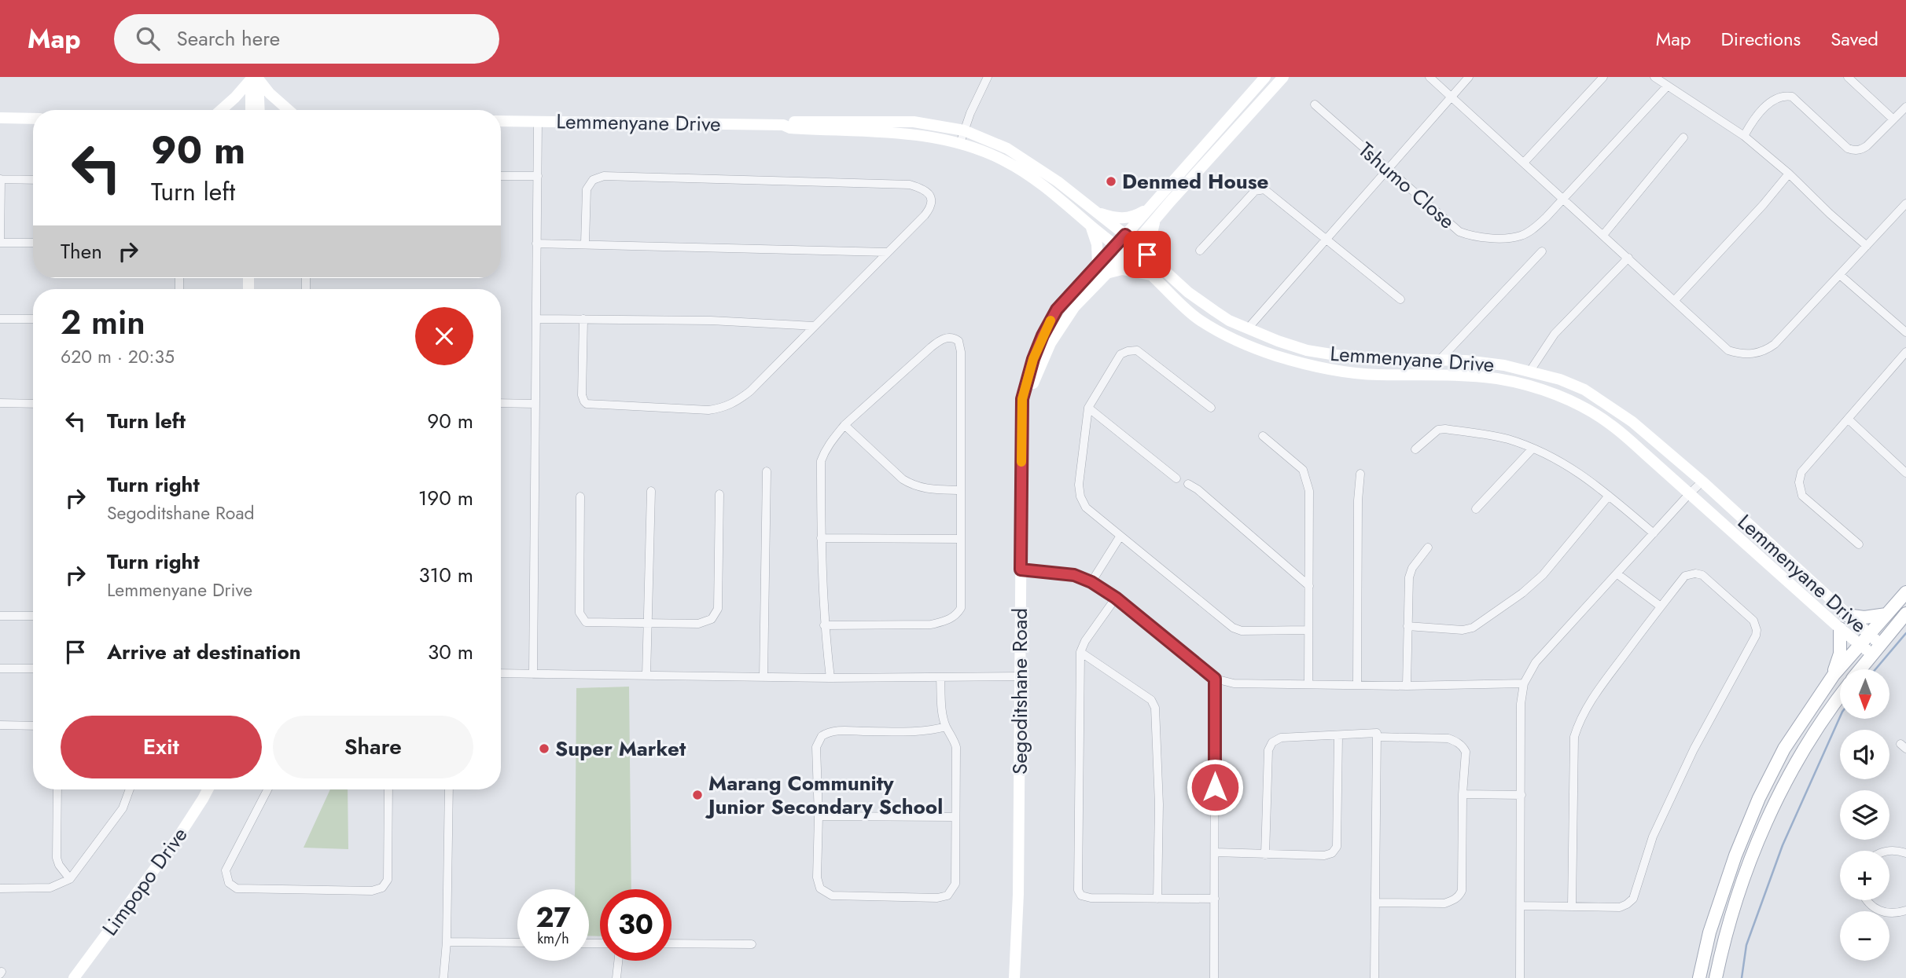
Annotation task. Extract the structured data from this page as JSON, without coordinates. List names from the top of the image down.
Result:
{
  "streets": {
    "street": [
      "Lemmenyane Drive",
      "Tshumo Close",
      "Segoditshane Road",
      "Limpopo Drive"
    ]
  },
  "crossings": [
    ["Lemmenyane Drive", "Segoditshane Road"]
  ],
  "places": ["Denmed House", "Super Market", "Marang Community Junior Secondary School"],
  "north": "bottom",
  "page": {
    "header": "Map",
    "search": "Search here",
    "nav": ["Map", "Directions", "Saved"],
    "turn": ["90 m", "Turn left"],
    "then": "Then",
    "heading": ["2 min", "620 m · 20:35"],
    "list": [
      {
        "name": "Turn left",
        "value": "90 m"
      },
      {
        "name": "Turn right",
        "note": "Segoditshane Road",
        "value": "190 m"
      },
      {
        "name": "Turn right",
        "note": "Lemmenyane Drive",
        "value": "310 m"
      },
      {
        "name": "Arrive at destination",
        "value": "30 m"
      }
    ],
    "map_buttons": ["+", "−"],
    "buttons": ["Exit", "Share"],
    "speed": "27 km/h",
    "limit": "30"
  }
}
